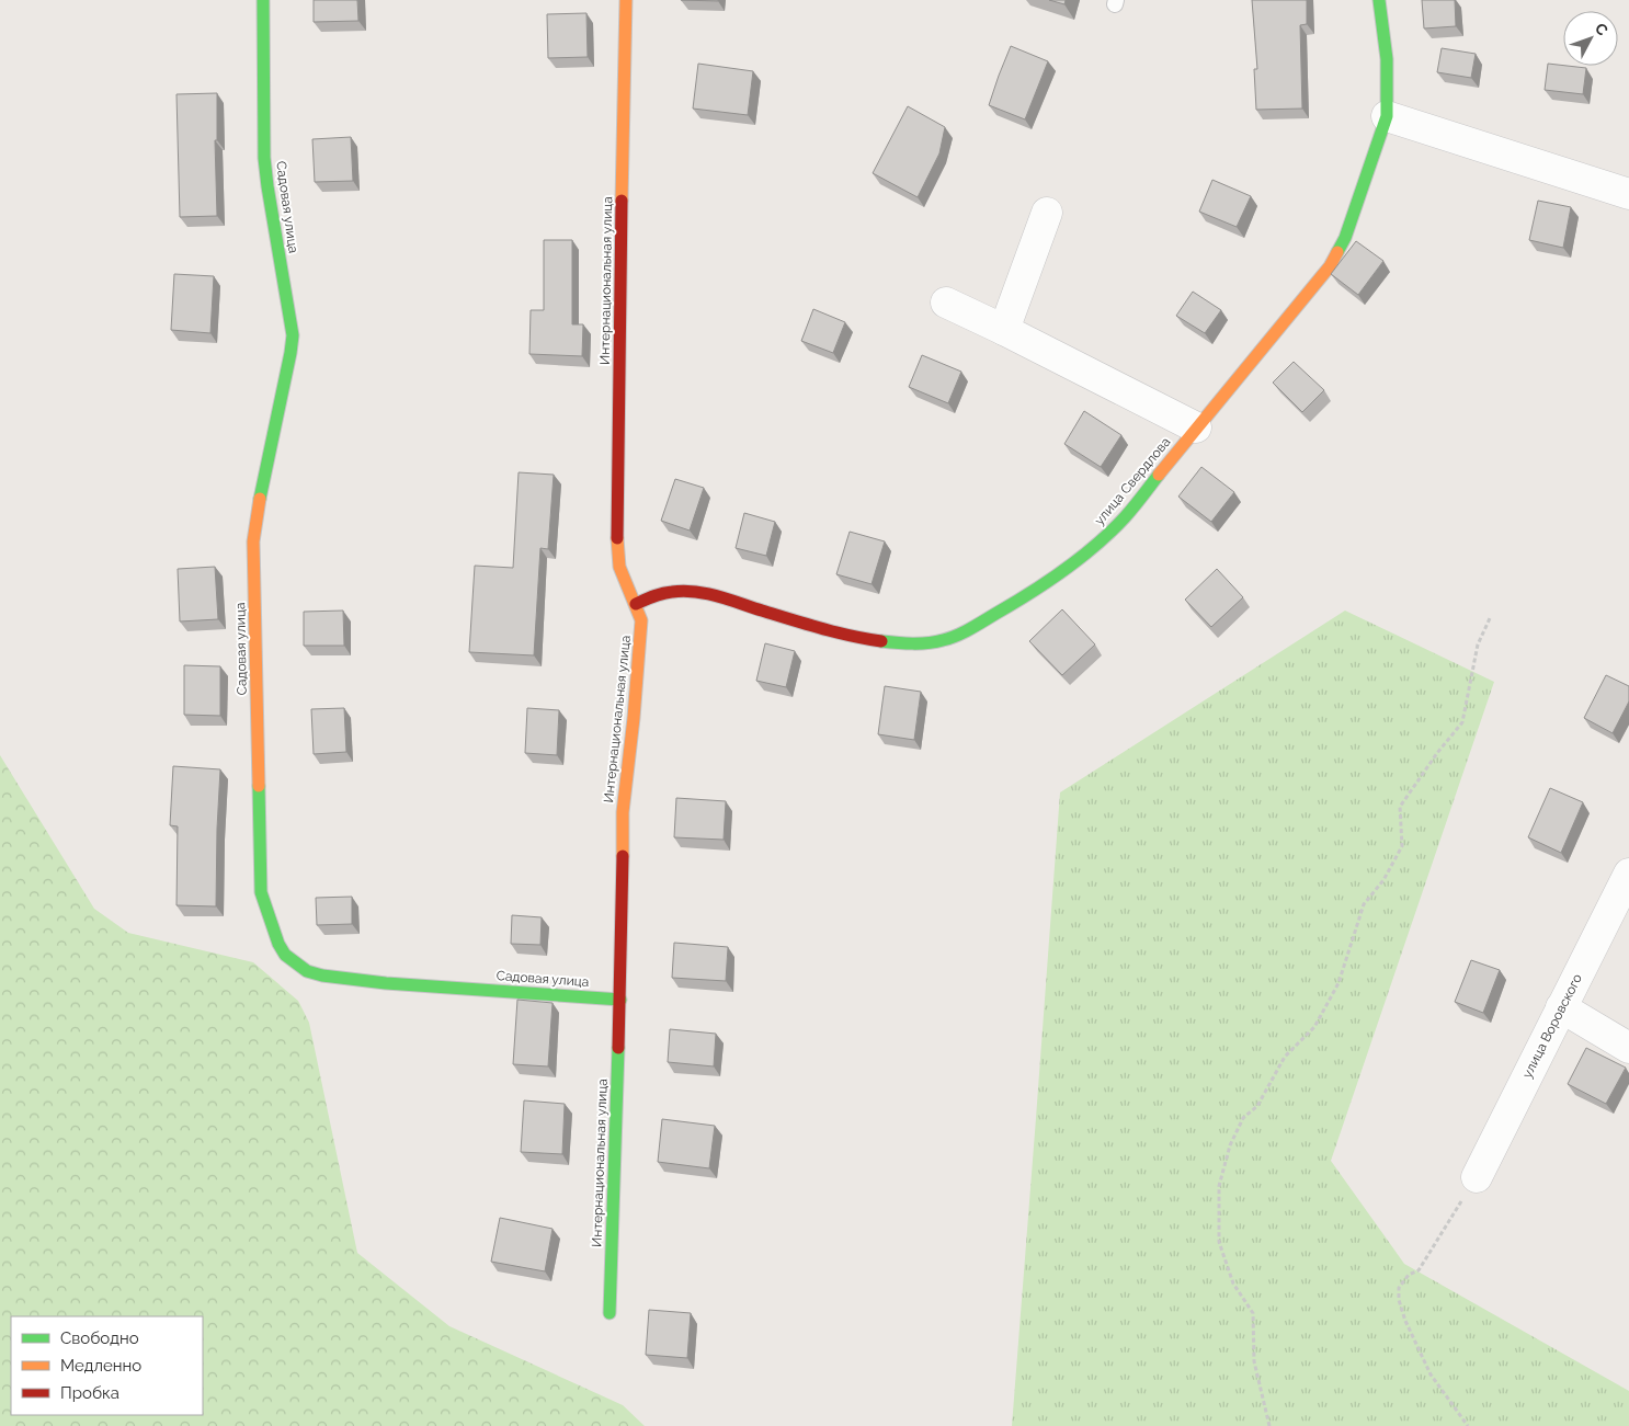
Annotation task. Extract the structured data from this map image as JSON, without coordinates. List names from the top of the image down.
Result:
{
  "streets": {
    "street": [
      "Садовая улица",
      "Интернациональная улица",
      "улица Свердлова",
      "улица Воровского"
    ]
  },
  "crossings": [
    ["Садовая улица", "Интернациональная улица"],
    ["Интернациональная улица", "улица Свердлова"]
  ],
  "legend": ["Свободно", "Медленно", "Пробка"],
  "north": "top right"
}
